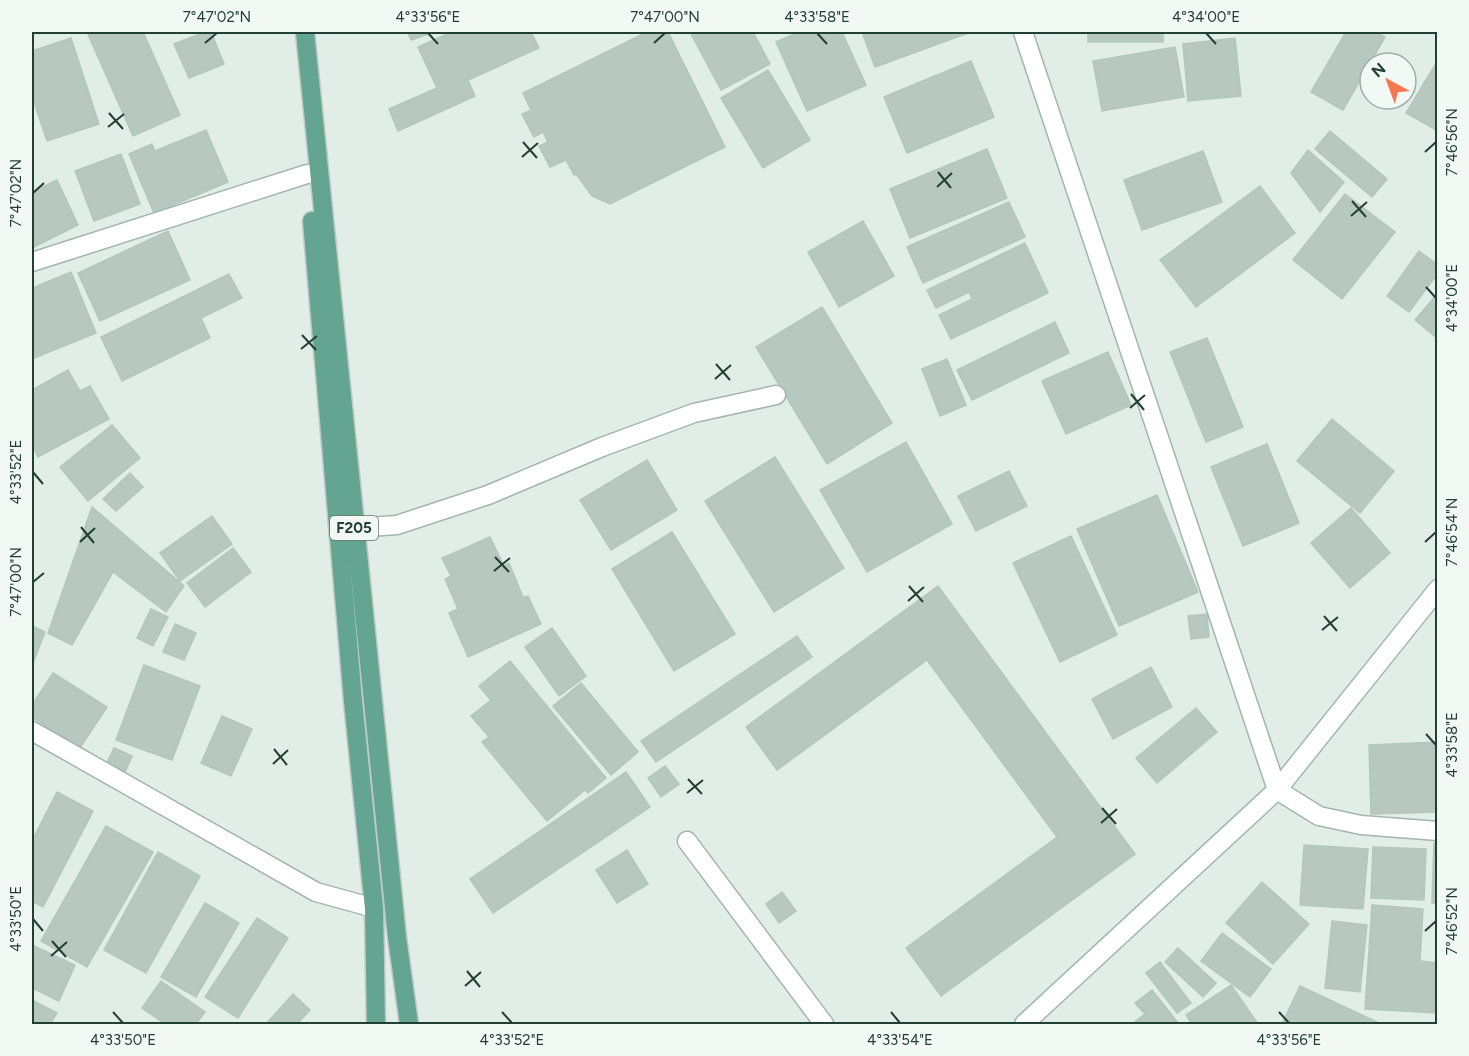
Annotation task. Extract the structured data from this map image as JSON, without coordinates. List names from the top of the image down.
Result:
{
  "streets": {
    "main road": ["F205"]
  },
  "north": "top left",
  "coordinates": [
    "7°47'02\"N",
    "4°33'56\"E",
    "7°47'00\"N",
    "4°33'58\"E",
    "4°34'00\"E",
    "7°46'56\"N",
    "4°33'52\"E",
    "7°46'54\"N",
    "4°33'50\"E",
    "7°46'52\"N",
    "4°33'54\"E"
  ]
}
